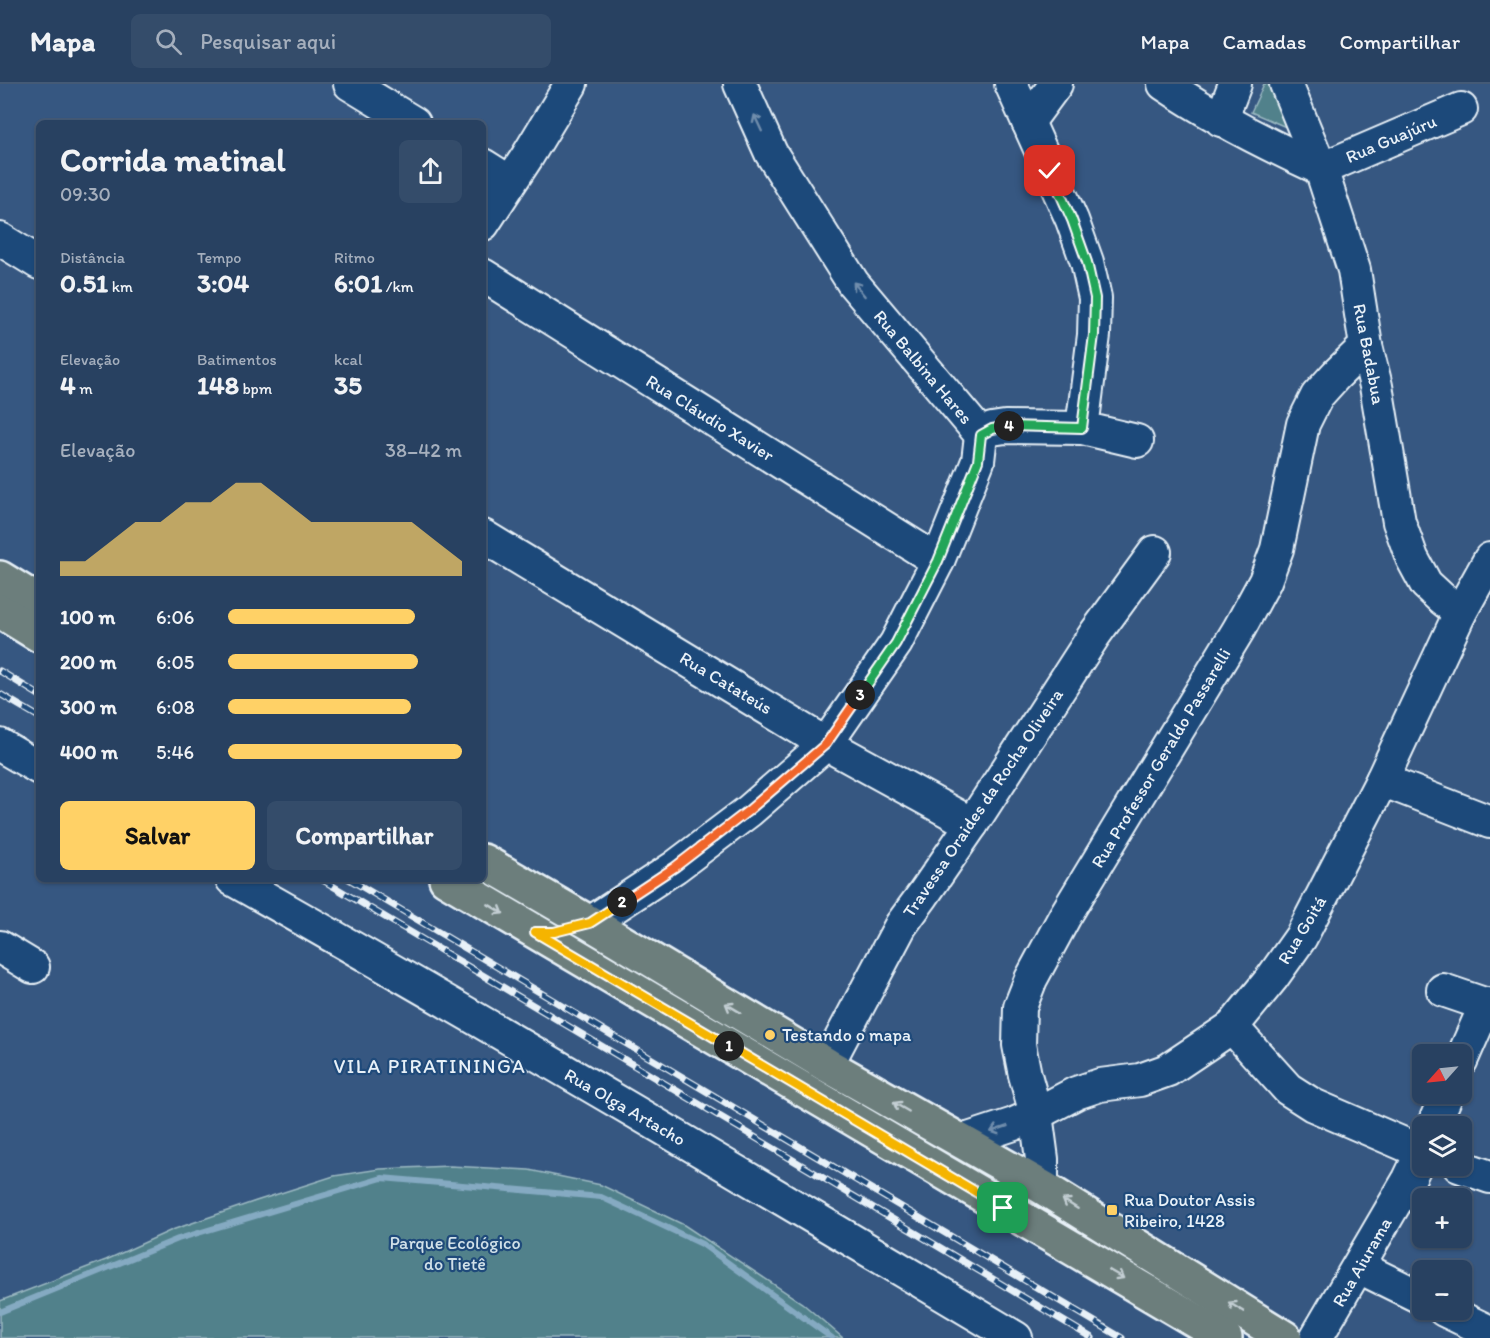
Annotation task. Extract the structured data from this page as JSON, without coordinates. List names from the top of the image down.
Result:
{
  "streets": {
    "street": [
      "Rua Guajúru",
      "Rua Badabua",
      "Rua Balbina Hares",
      "Rua Cláudio Xavier",
      "Rua Catateús",
      "Rua Professor Geraldo Passarelli",
      "Travessa Oraides da Rocha Oliveira",
      "Rua Goitá",
      "Rua Olga Artacho",
      "Rua Aiurama"
    ]
  },
  "crossings": [
    ["Rua Guajúru", "Rua Badabua"],
    ["Rua Badabua", "Rua Professor Geraldo Passarelli"],
    ["Rua Badabua", "Rua Goitá"],
    ["Rua Balbina Hares", "Rua Cláudio Xavier"],
    ["Rua Balbina Hares", "Rua Catateús"],
    ["Rua Catateús", "Travessa Oraides da Rocha Oliveira"],
    ["Rua Professor Geraldo Passarelli", "Rua Goitá"]
  ],
  "one_way": ["Rua Balbina Hares"],
  "districts": ["VILA PIRATININGA"],
  "parks": ["Parque Ecológico do Tietê"],
  "places": {
    "other": ["Testando o mapa"],
    "transit": ["Rua Doutor Assis Ribeiro, 1428"]
  },
  "north": "bottom left",
  "page": {
    "header": "Mapa",
    "search": "Pesquisar aqui",
    "nav": ["Mapa", "Camadas", "Compartilhar"],
    "heading": ["Corrida matinal", "09:30"],
    "stats": [
      ["Distância", "0.51 km"],
      ["Tempo", "3:04"],
      ["Ritmo", "6:01 /km"],
      ["Elevação", "4 m"],
      ["Batimentos", "148 bpm"],
      ["kcal", "35"]
    ],
    "pins": [
      "4",
      "3",
      "2",
      "1"
    ],
    "chart": ["Elevação", "38–42 m"],
    "list": [
      {
        "name": "100 m",
        "note": "6:06"
      },
      {
        "name": "200 m",
        "note": "6:05"
      },
      {
        "name": "300 m",
        "note": "6:08"
      },
      {
        "name": "400 m",
        "note": "5:46"
      }
    ],
    "buttons": ["Salvar", "Compartilhar"],
    "map_buttons": ["+", "−"]
  }
}
